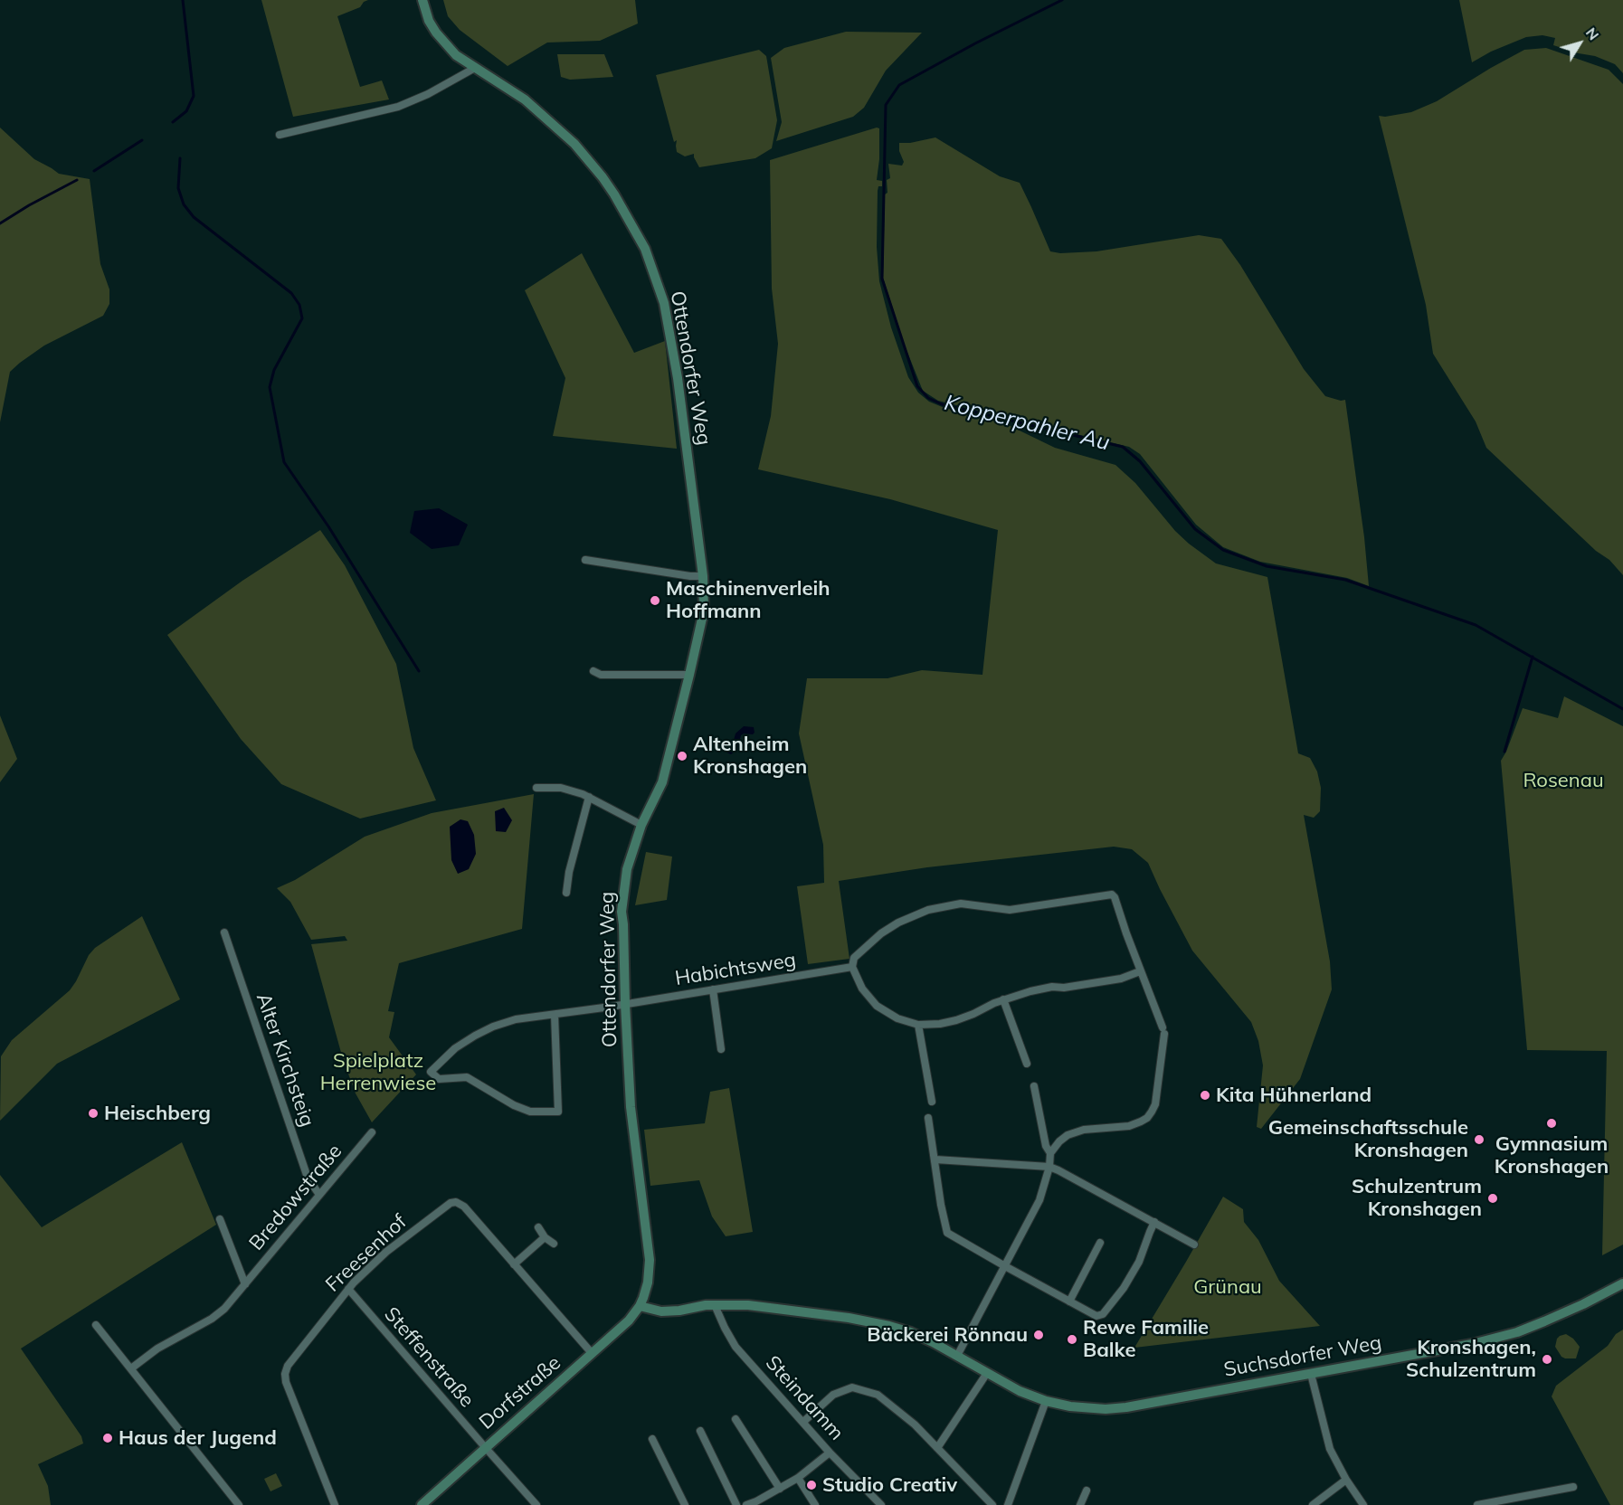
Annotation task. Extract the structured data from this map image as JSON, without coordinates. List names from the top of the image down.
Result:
{
  "streets": {
    "main road": ["Ottendorfer Weg", "Suchsdorfer Weg", "Dorfstraße"],
    "street": [
      "Habichtsweg",
      "Alter Kirchsteig",
      "Bredowstraße",
      "Freesenhof",
      "Steffenstraße",
      "Steindamm"
    ]
  },
  "crossings": [
    ["Ottendorfer Weg", "Habichtsweg"],
    ["Ottendorfer Weg", "Suchsdorfer Weg"],
    ["Ottendorfer Weg", "Dorfstraße"],
    ["Alter Kirchsteig", "Bredowstraße"],
    ["Freesenhof", "Steffenstraße"],
    ["Suchsdorfer Weg", "Dorfstraße"],
    ["Suchsdorfer Weg", "Steindamm"],
    ["Steffenstraße", "Dorfstraße"]
  ],
  "water": ["Kopperpahler Au"],
  "parks": ["Rosenau", "Spielplatz Herrenwiese", "Grünau"],
  "places": [
    "Maschinenverleih Hoffmann",
    "Altenheim Kronshagen",
    "Kita Hühnerland",
    "Heischberg",
    "Gymnasium Kronshagen",
    "Gemeinschaftsschule Kronshagen",
    "Schulzentrum Kronshagen",
    "Bäckerei Rönnau",
    "Rewe Familie Balke",
    "Kronshagen, Schulzentrum",
    "Haus der Jugend",
    "Studio Creativ"
  ],
  "north": "top right"
}
